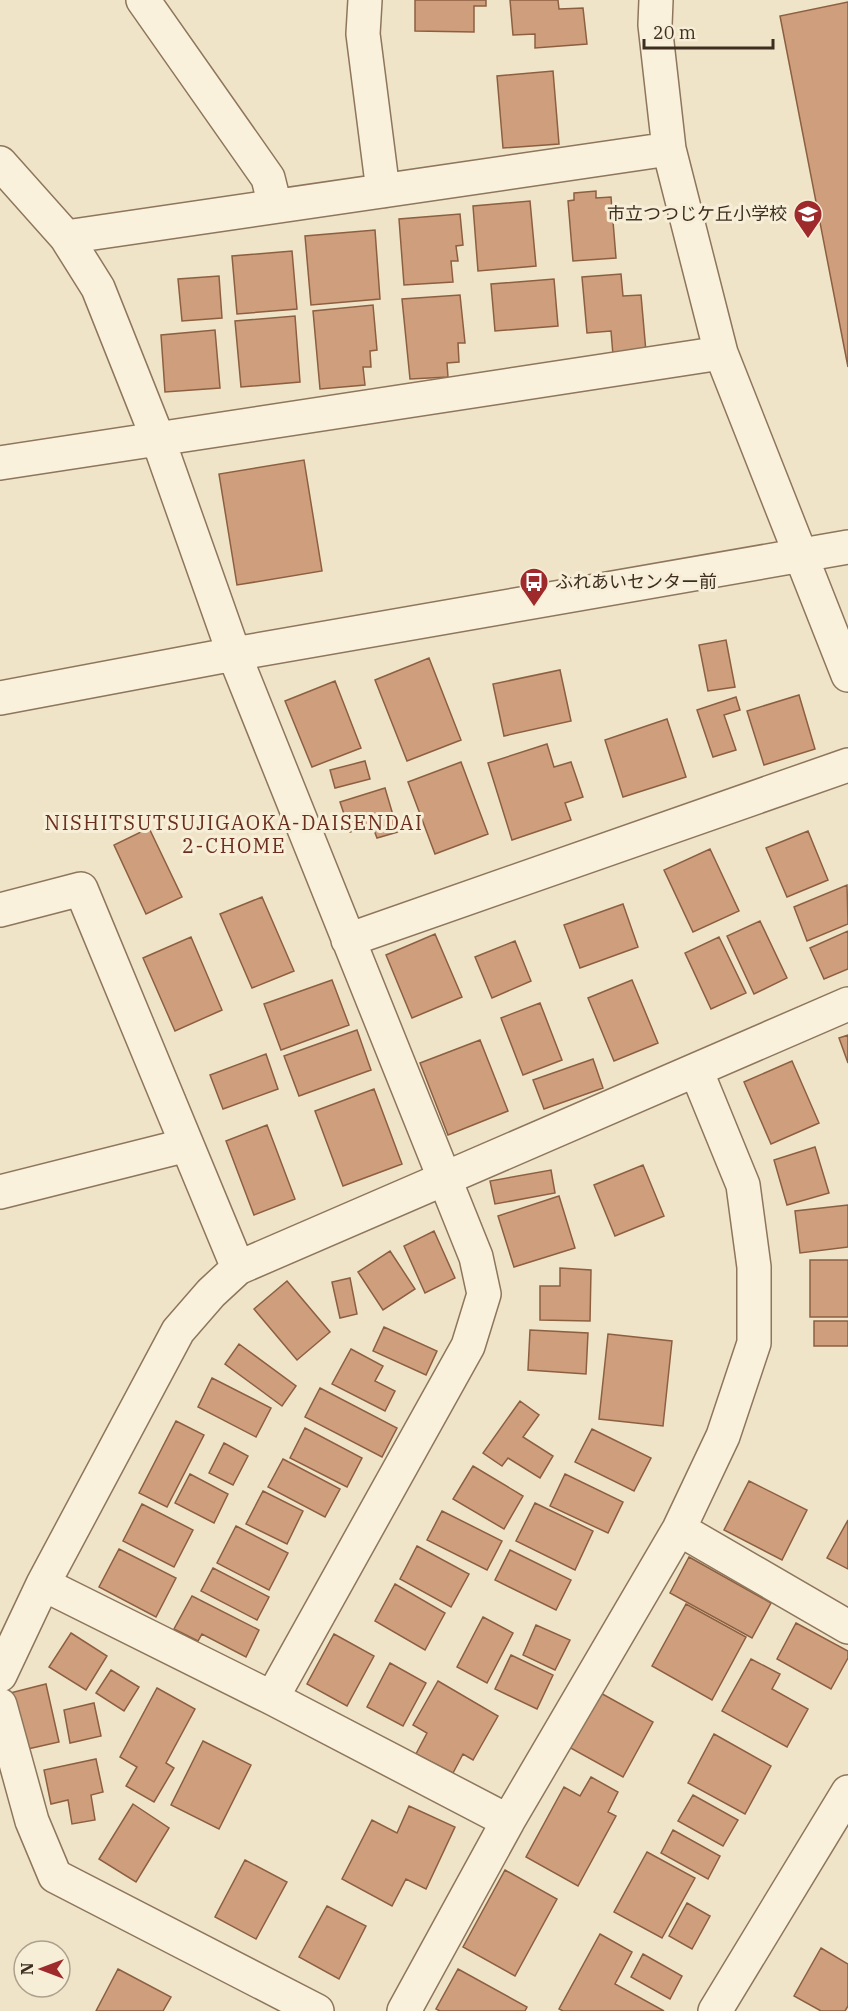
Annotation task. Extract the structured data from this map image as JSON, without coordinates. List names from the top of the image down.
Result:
{
  "districts": ["NISHITSUTSUJIGAOKA-DAISENDAI 2-CHOME"],
  "places": {
    "school or university": ["市立つつじケ丘小学校"],
    "bus stop": ["ふれあいセンター前"]
  },
  "scale_bar": "20 m",
  "north": "left"
}
